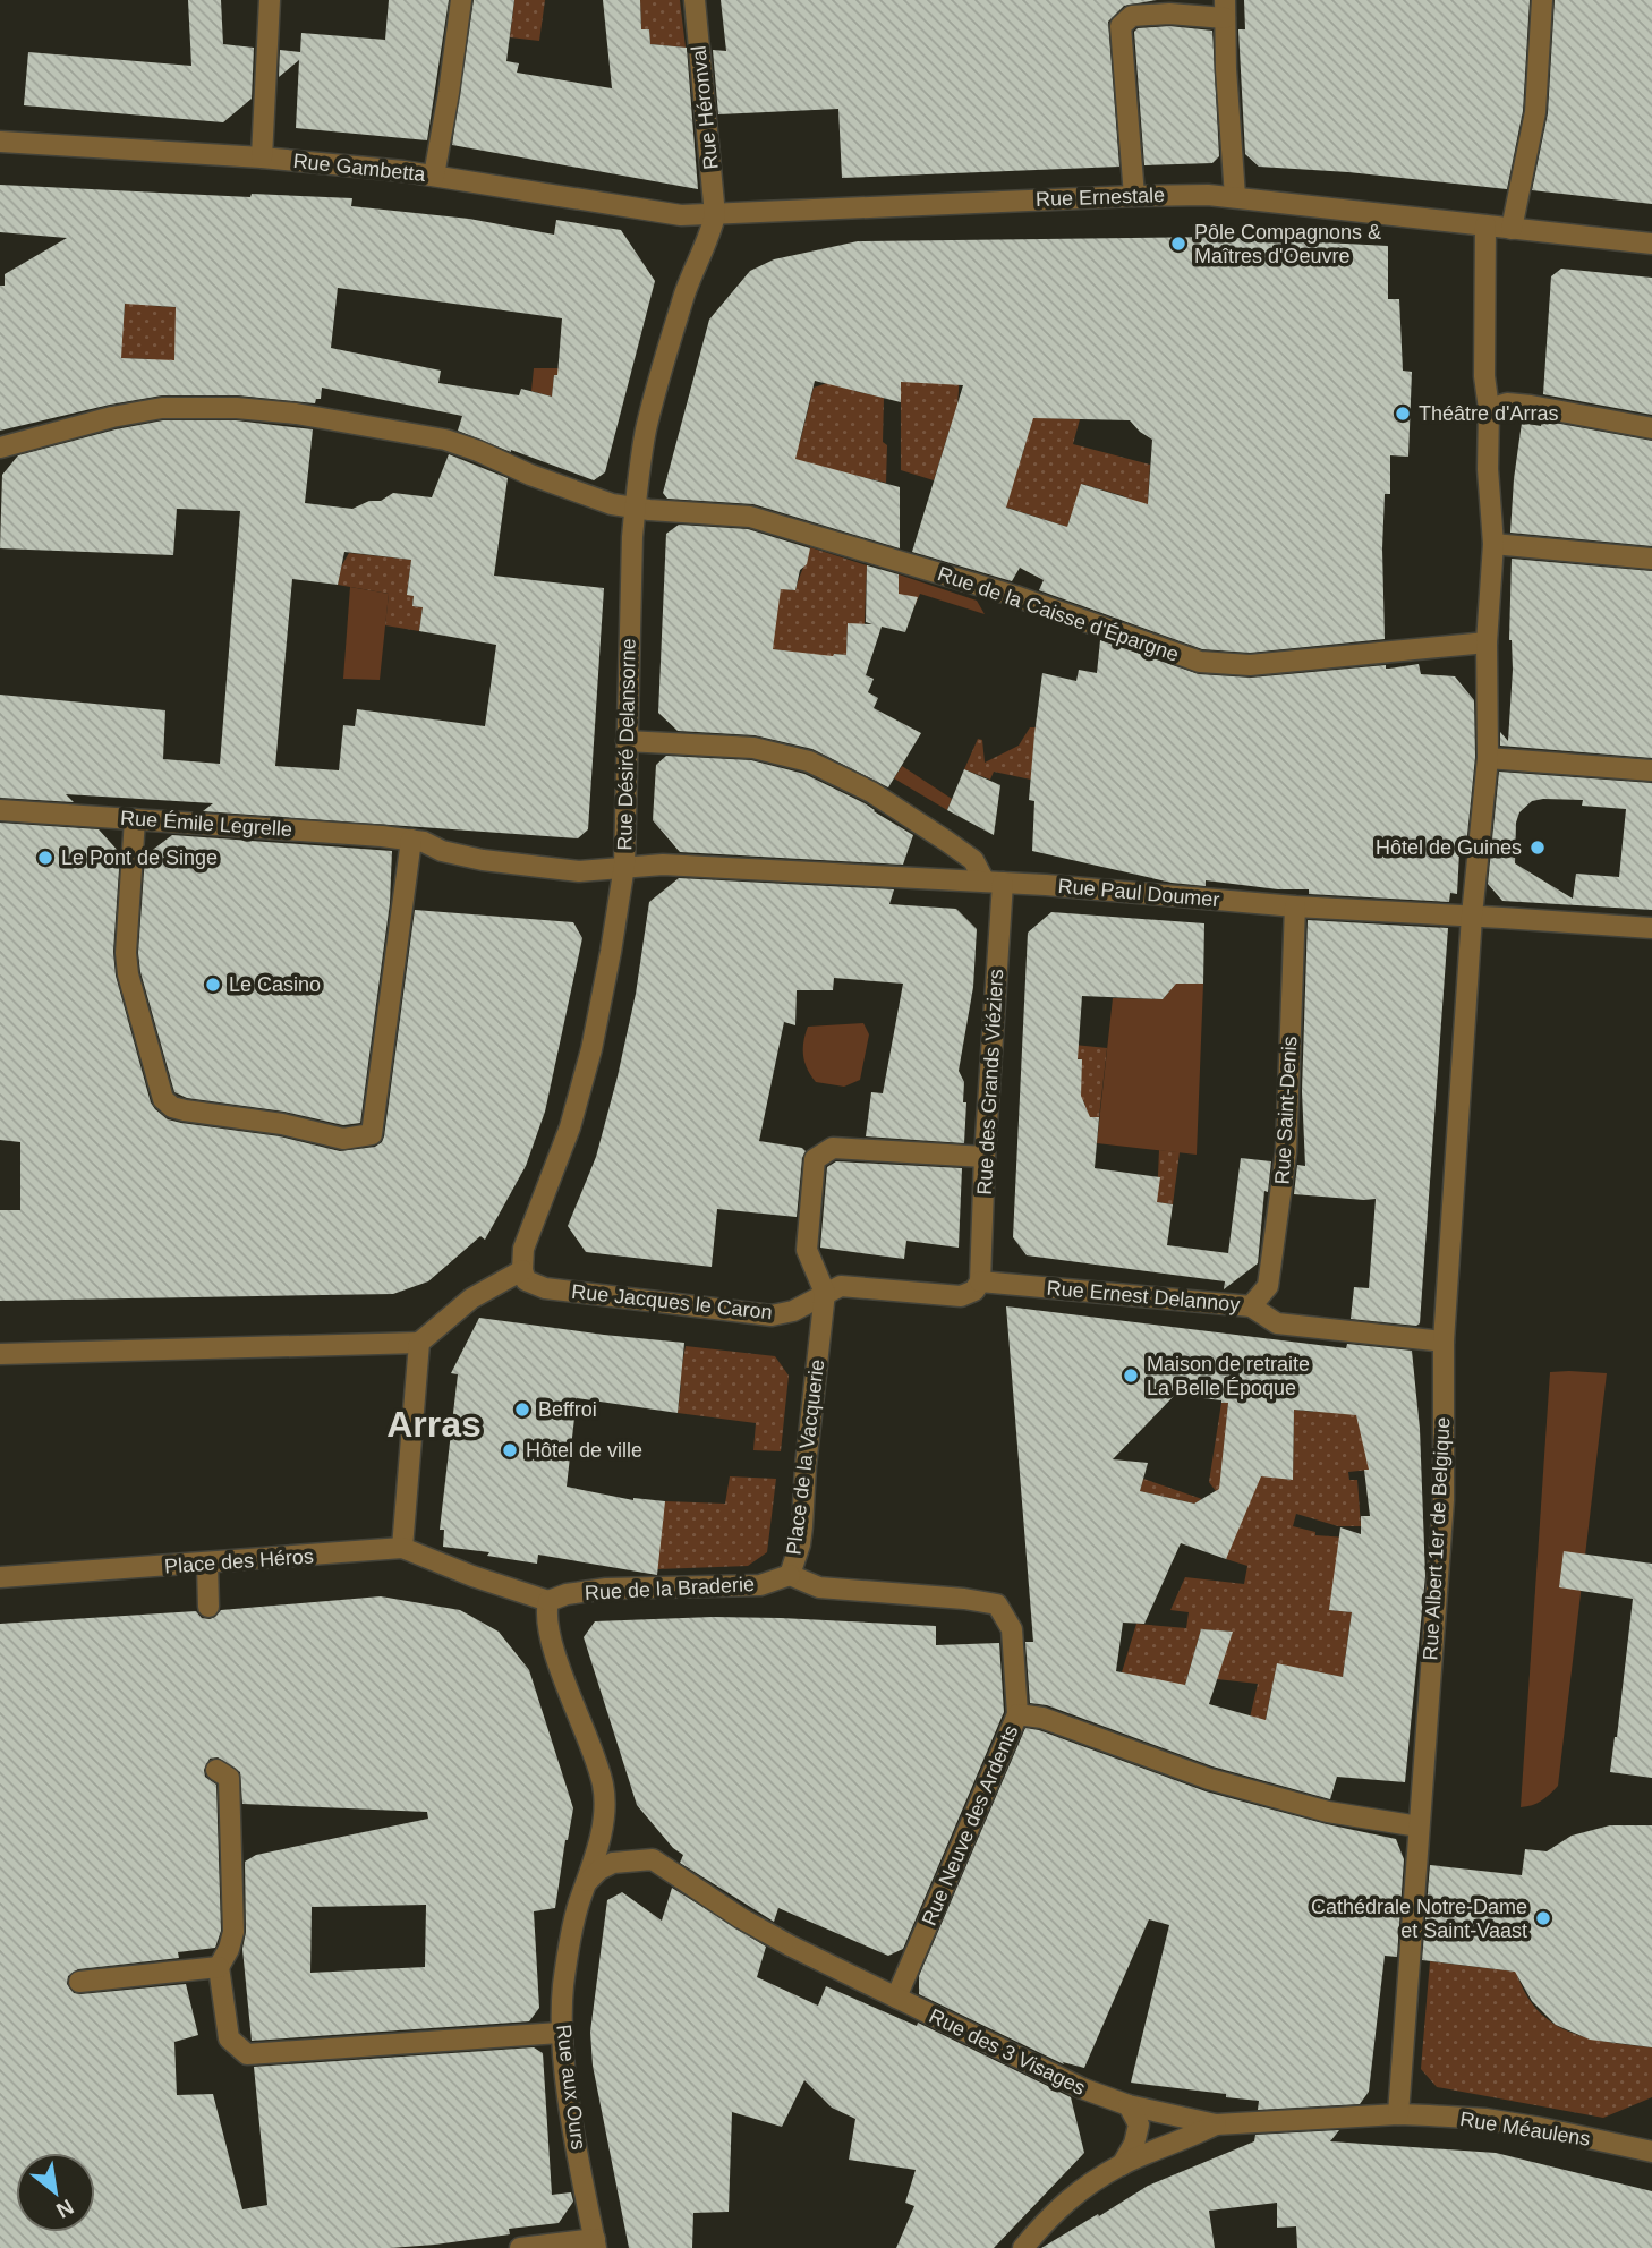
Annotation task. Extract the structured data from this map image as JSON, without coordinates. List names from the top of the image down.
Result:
{
  "streets": {
    "street": [
      "Rue Héronval",
      "Rue Gambetta",
      "Rue Ernestale",
      "Rue de la Caisse d'Épargne",
      "Rue Désiré Delansorne",
      "Rue Émile Legrelle",
      "Rue Paul Doumer",
      "Rue des Grands Viéziers",
      "Rue Saint-Denis",
      "Rue Ernest Delannoy",
      "Rue Jacques le Caron",
      "Place de la Vacquerie",
      "Rue Albert 1er de Belgique",
      "Place des Héros",
      "Rue de la Braderie",
      "Rue Neuve des Ardents",
      "Rue des 3 Visages",
      "Rue aux Ours",
      "Rue Méaulens"
    ]
  },
  "crossings": [
    ["Rue Héronval", "Rue Gambetta"],
    ["Rue Héronval", "Rue Ernestale"],
    ["Rue Héronval", "Rue Désiré Delansorne"],
    ["Rue Gambetta", "Rue Ernestale"],
    ["Rue Gambetta", "Rue Désiré Delansorne"],
    ["Rue Ernestale", "Rue Désiré Delansorne"],
    ["Rue Ernestale", "Rue Albert 1er de Belgique"],
    ["Rue de la Caisse d'Épargne", "Rue Désiré Delansorne"],
    ["Rue de la Caisse d'Épargne", "Rue Albert 1er de Belgique"],
    ["Rue Désiré Delansorne", "Rue Émile Legrelle"],
    ["Rue Désiré Delansorne", "Rue Paul Doumer"],
    ["Rue Désiré Delansorne", "Rue Jacques le Caron"],
    ["Rue Émile Legrelle", "Rue Paul Doumer"],
    ["Rue Paul Doumer", "Rue des Grands Viéziers"],
    ["Rue Paul Doumer", "Rue Saint-Denis"],
    ["Rue Paul Doumer", "Rue Albert 1er de Belgique"],
    ["Rue des Grands Viéziers", "Rue Ernest Delannoy"],
    ["Rue Saint-Denis", "Rue Ernest Delannoy"],
    ["Rue Ernest Delannoy", "Rue Albert 1er de Belgique"],
    ["Rue Jacques le Caron", "Place de la Vacquerie"],
    ["Place de la Vacquerie", "Rue de la Braderie"],
    ["Place de la Vacquerie", "Rue Neuve des Ardents"],
    ["Rue Albert 1er de Belgique", "Rue des 3 Visages"],
    ["Rue Albert 1er de Belgique", "Rue Méaulens"],
    ["Place des Héros", "Rue de la Braderie"],
    ["Place des Héros", "Rue aux Ours"],
    ["Rue de la Braderie", "Rue aux Ours"],
    ["Rue Neuve des Ardents", "Rue des 3 Visages"],
    ["Rue des 3 Visages", "Rue aux Ours"],
    ["Rue des 3 Visages", "Rue Méaulens"]
  ],
  "districts": ["Arras"],
  "places": [
    "Pôle Compagnons & Maîtres d'Oeuvre",
    "Théâtre d'Arras",
    "Hôtel de Guines",
    "Le Pont de Singe",
    "Le Casino",
    "Maison de retraite La Belle Époque",
    "Beffroi",
    "Hôtel de ville",
    "Cathédrale Notre-Dame et Saint-Vaast"
  ],
  "north": "bottom right"
}
